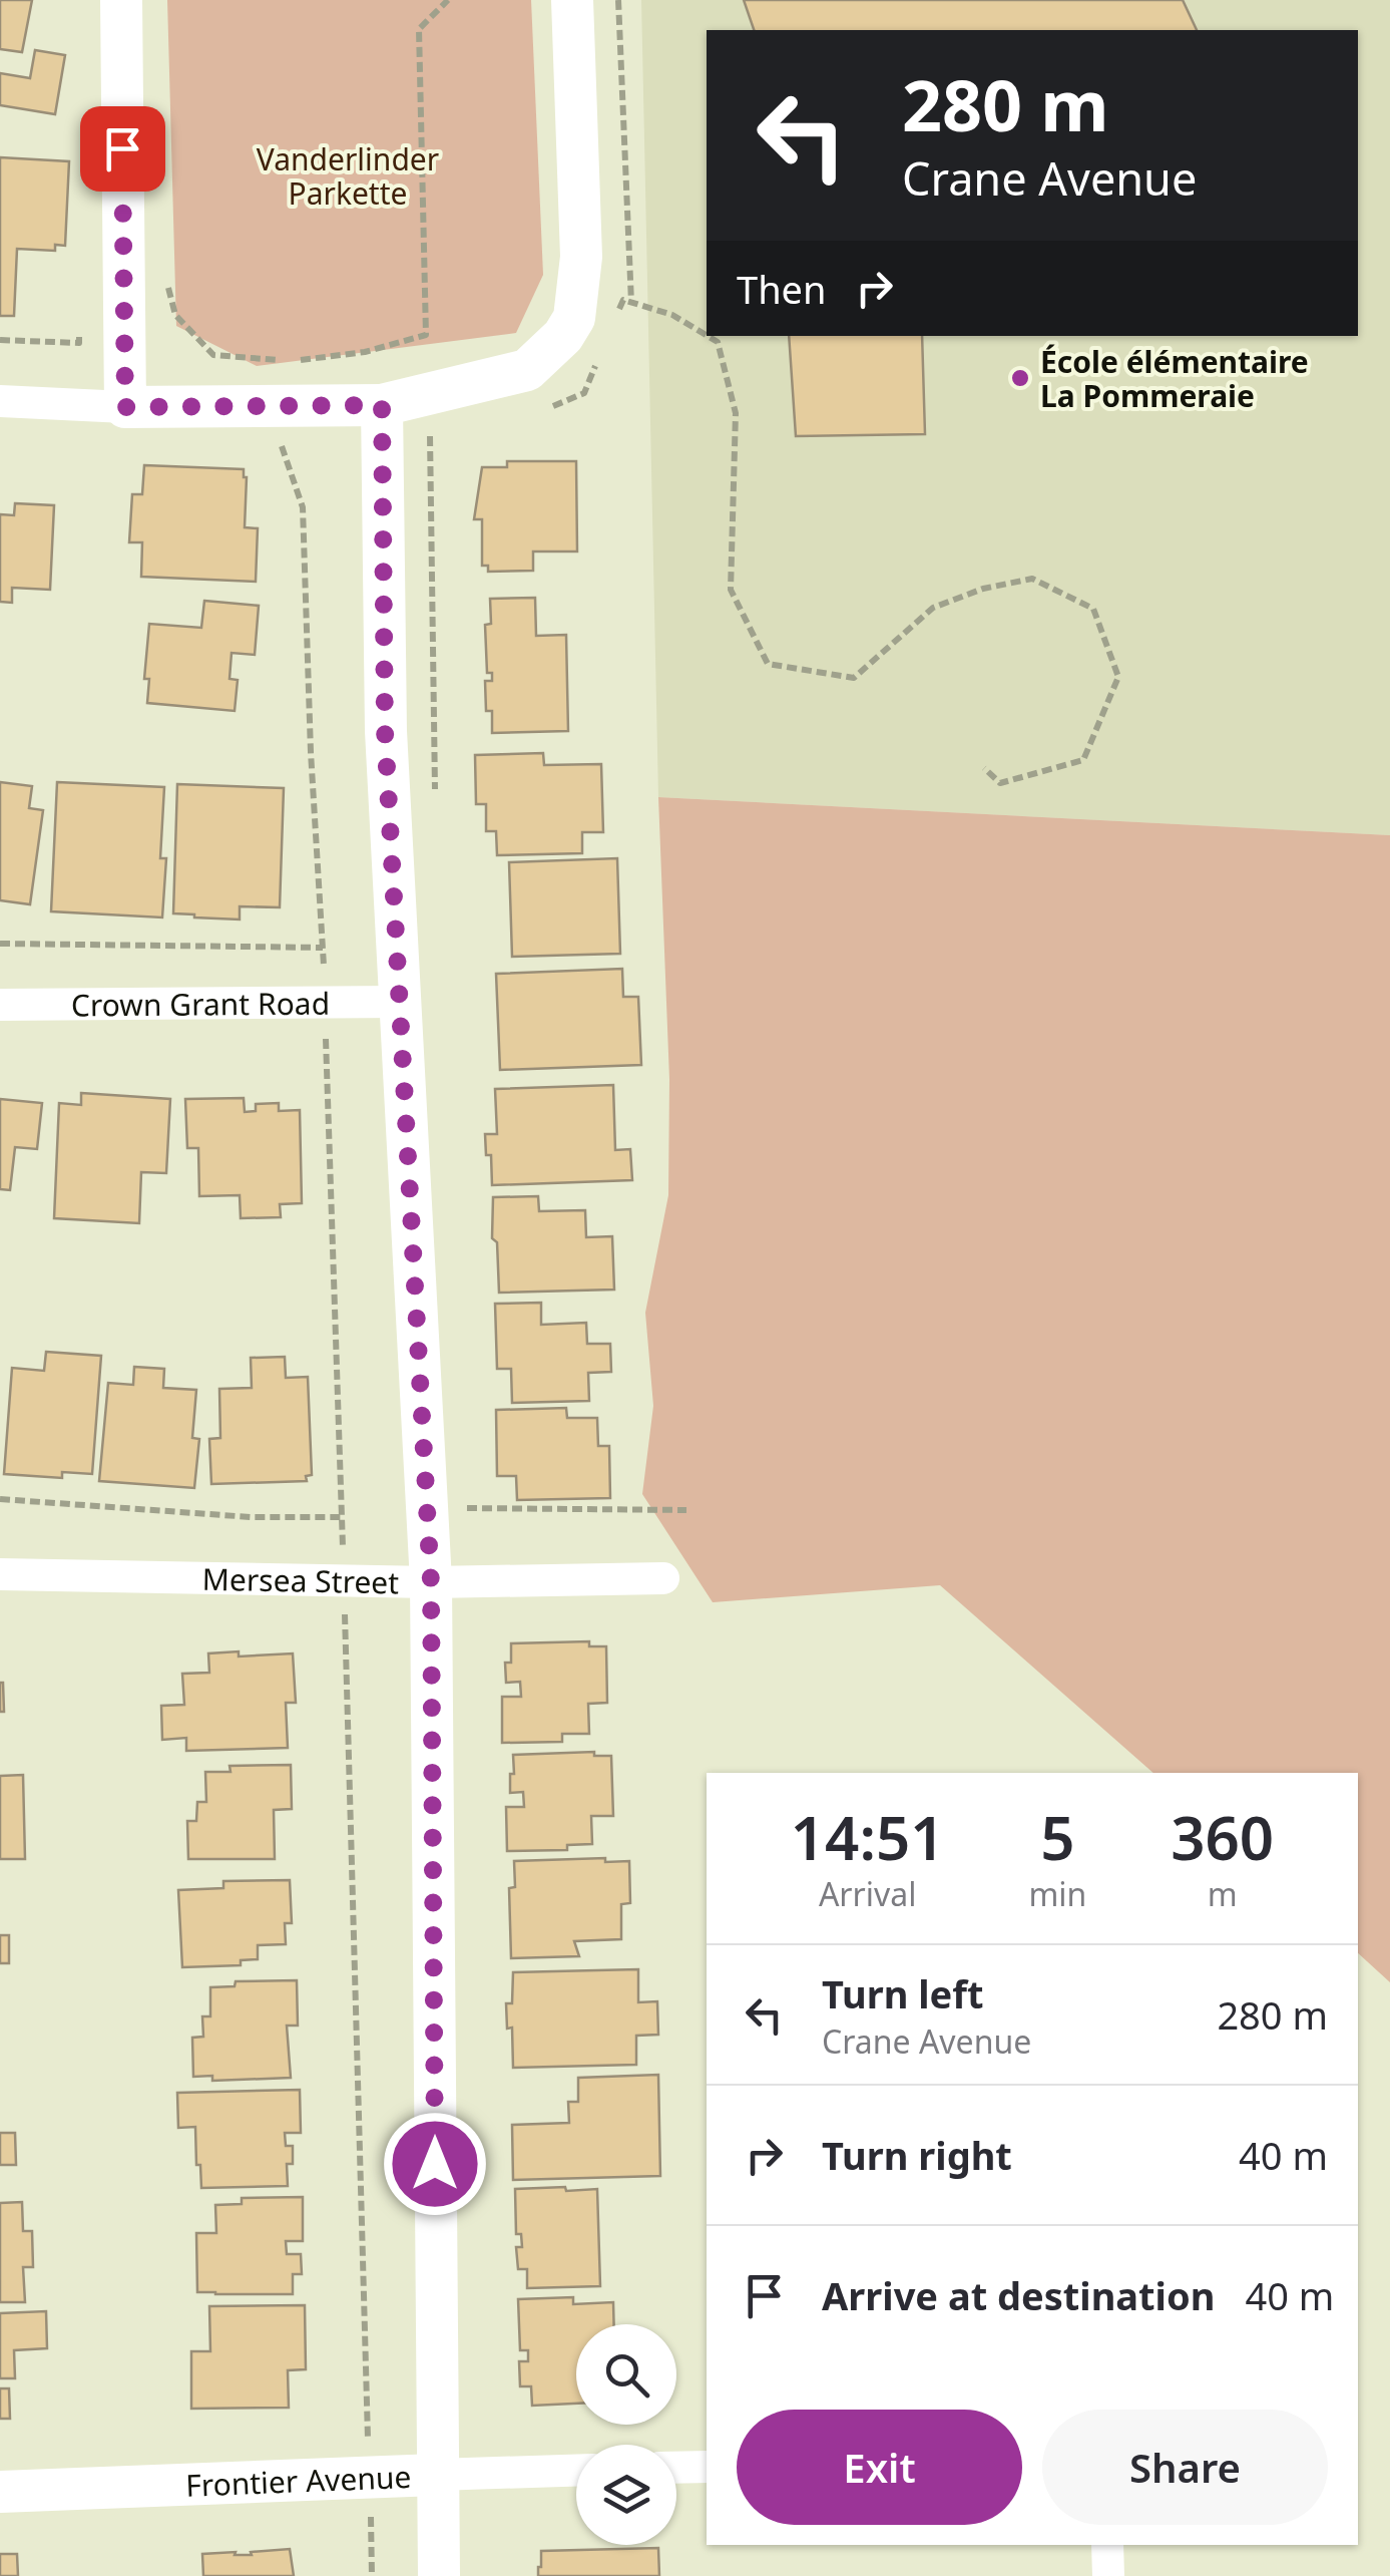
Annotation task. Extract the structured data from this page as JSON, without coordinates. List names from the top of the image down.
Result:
{
  "streets": {
    "street": ["Crown Grant Road", "Mersea Street", "Frontier Avenue"]
  },
  "parks": ["Vanderlinder Parkette"],
  "places": ["École élémentaire La Pommeraie"],
  "page": {
    "turn": ["280 m", "Crane Avenue"],
    "then": "Then",
    "eta": [
      "14:51",
      "Arrival",
      "5",
      "min",
      "360",
      "m"
    ],
    "list": [
      {
        "name": "Turn left",
        "note": "Crane Avenue",
        "value": "280 m"
      },
      {
        "name": "Turn right",
        "value": "40 m"
      },
      {
        "name": "Arrive at destination",
        "value": "40 m"
      }
    ],
    "buttons": ["Exit", "Share"]
  }
}
